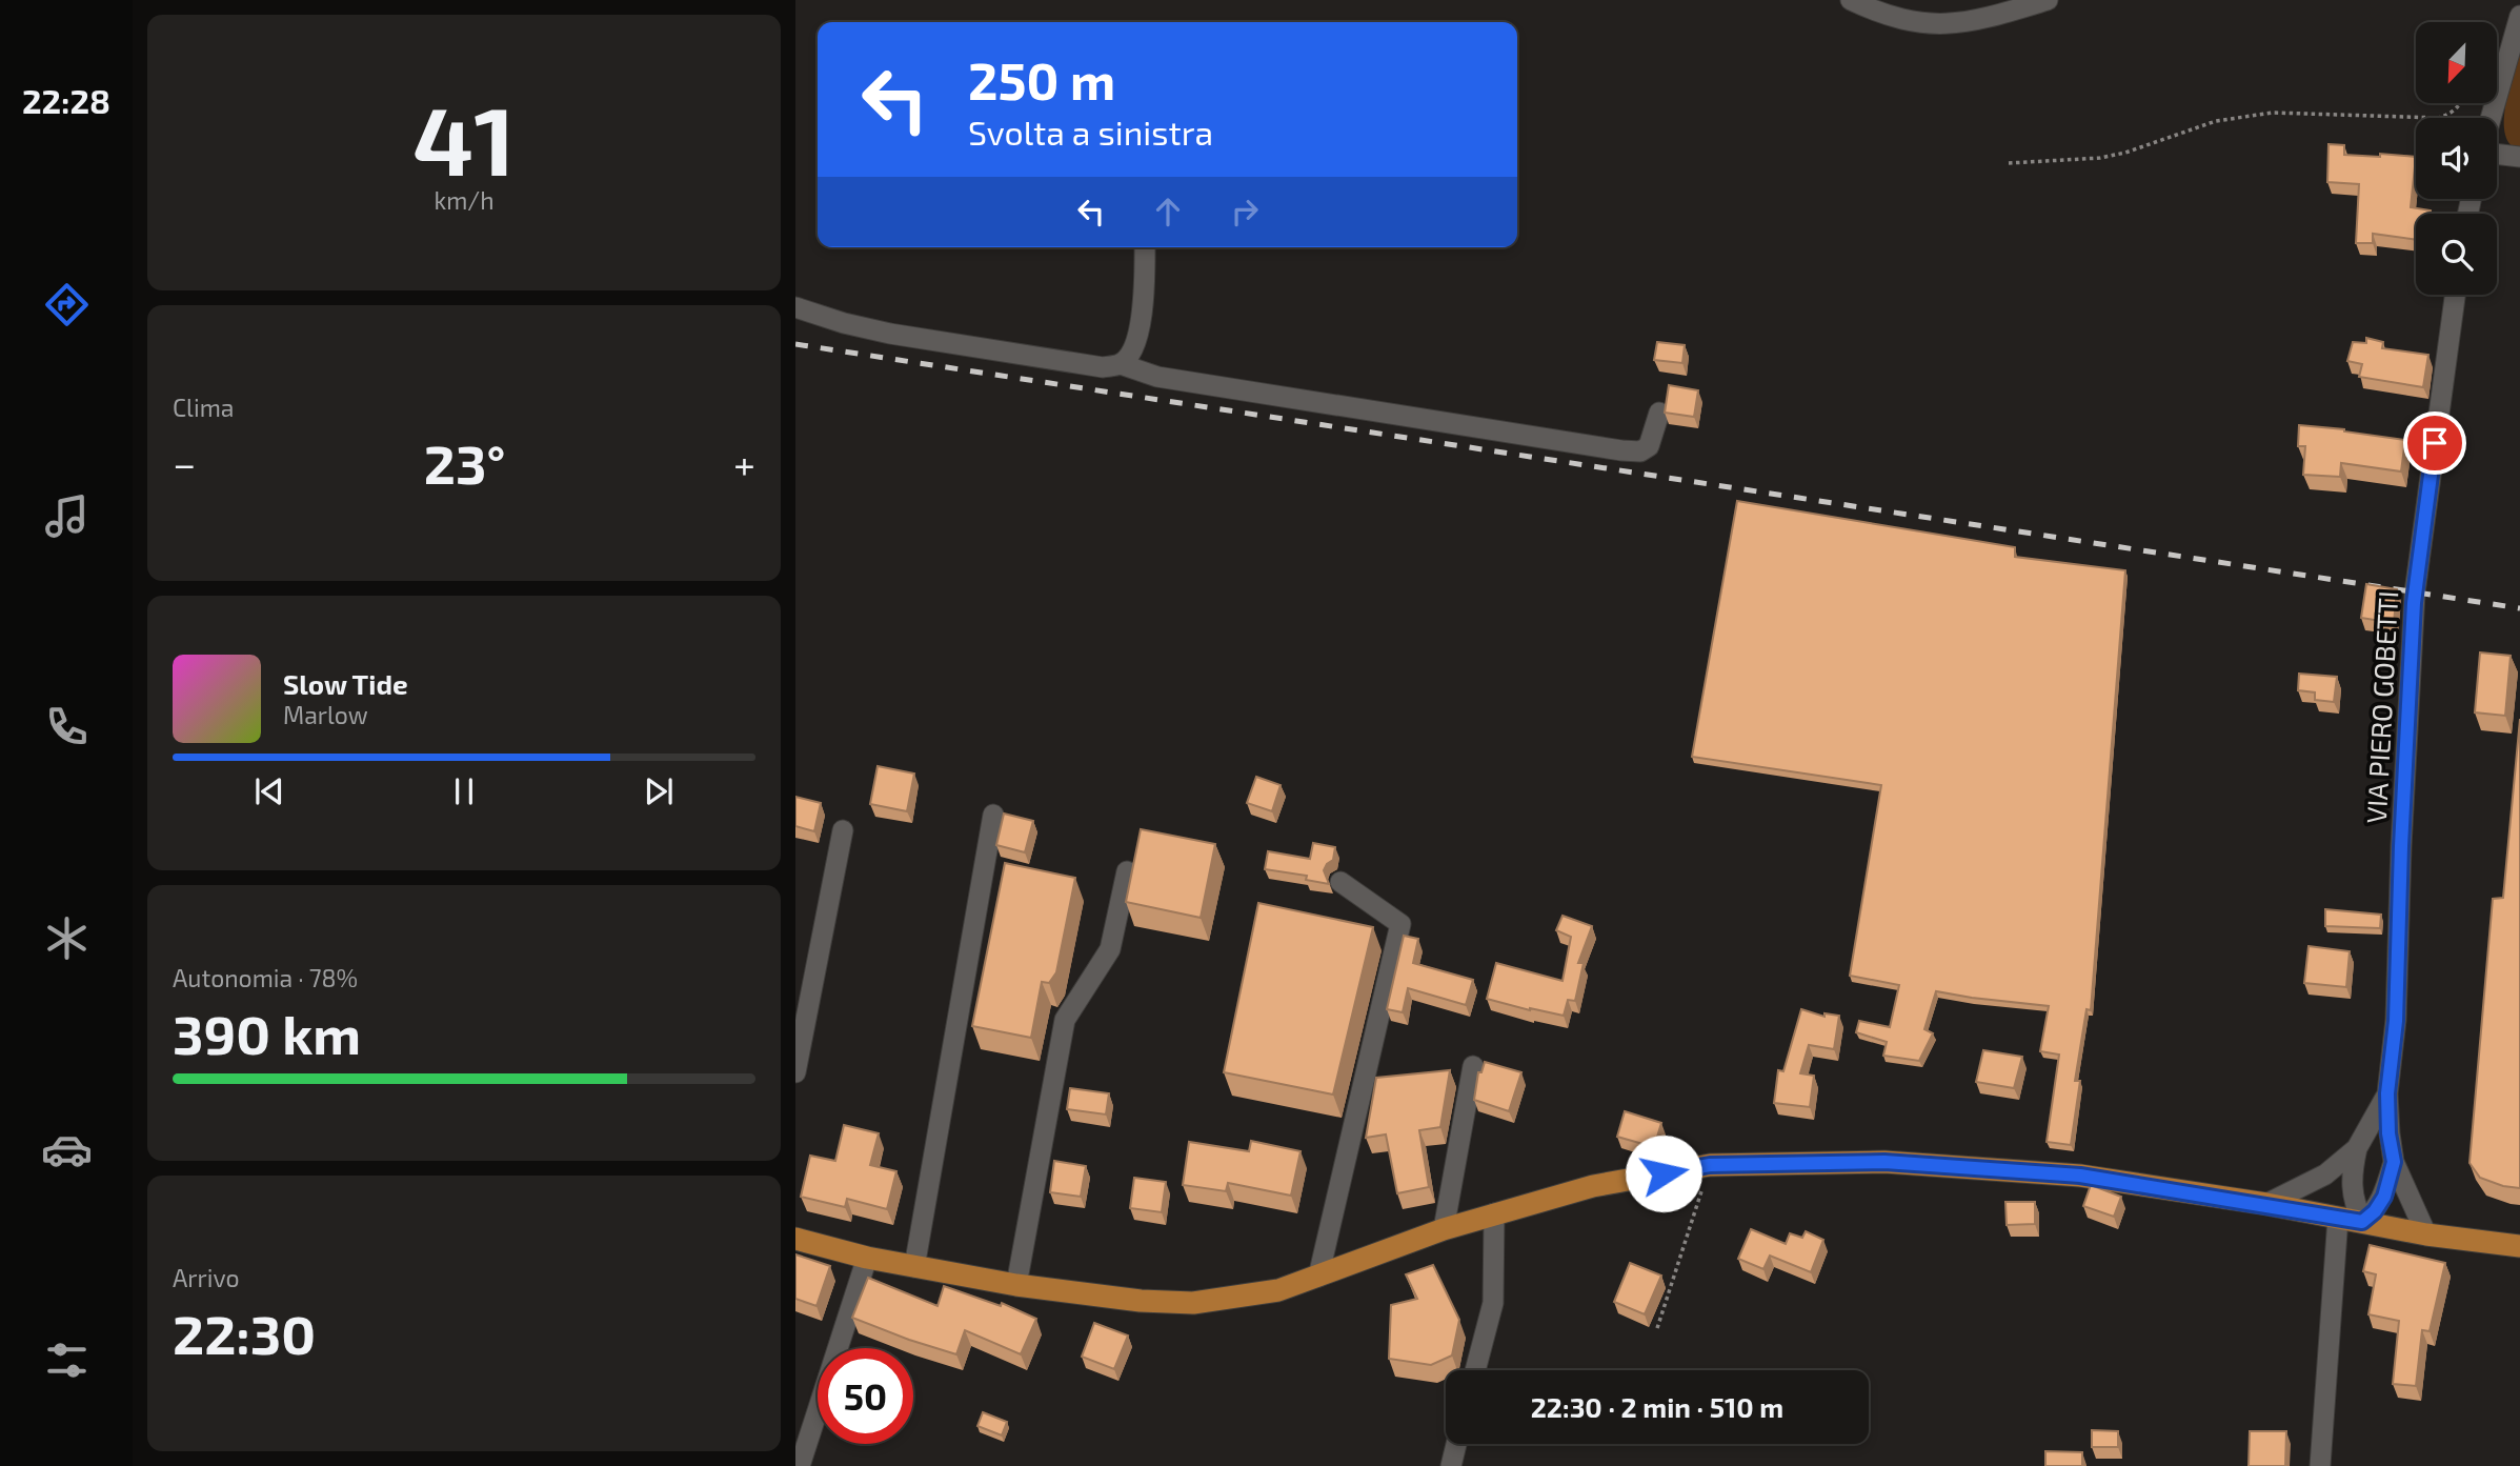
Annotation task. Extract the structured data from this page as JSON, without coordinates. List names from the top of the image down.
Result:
{
  "streets": {
    "street": ["VIA PIERO GOBETTI"]
  },
  "north": "bottom left",
  "page": {
    "tabs": "22:28",
    "tile": [
      ["41", "km/h"],
      "Clima",
      ["Autonomia · 78%", "390 km"],
      ["Arrivo", "22:30"]
    ],
    "turn": ["250 m", "Svolta a sinistra"],
    "heat": ["−", "23°", "+"],
    "song": ["Slow Tide", "Marlow"],
    "limit": "50",
    "trip": "22:30 · 2 min · 510 m"
  }
}
